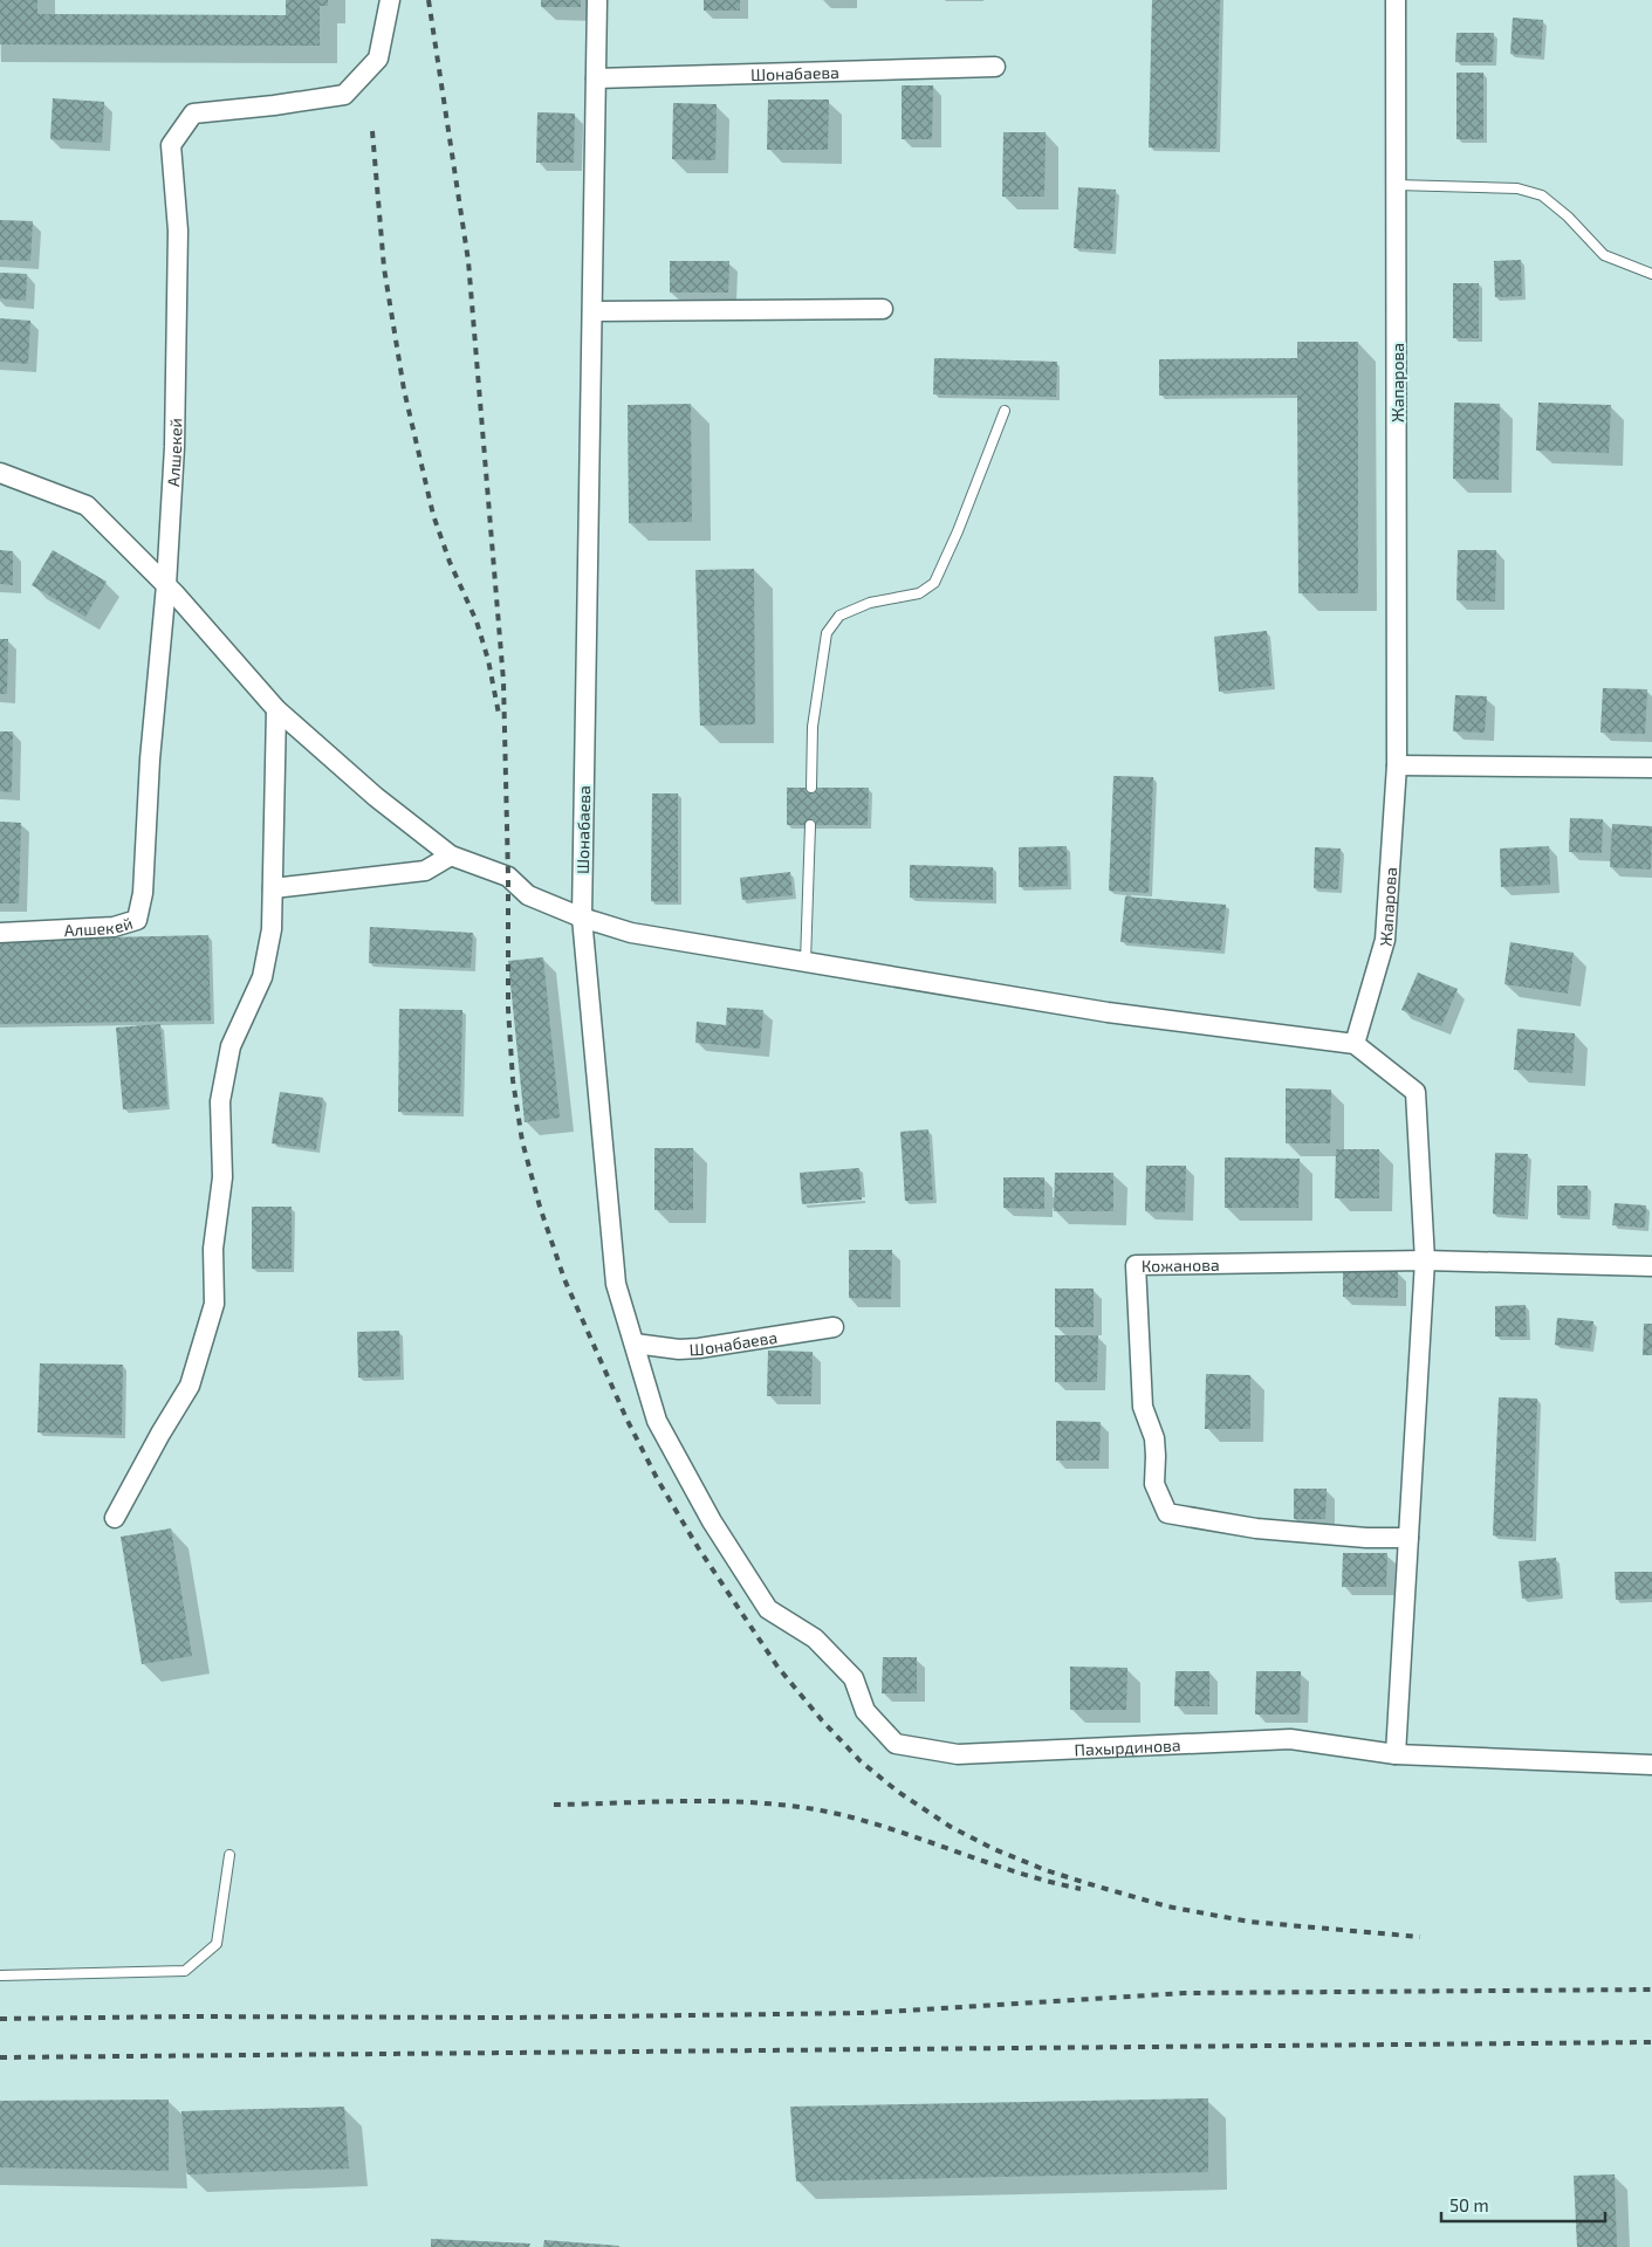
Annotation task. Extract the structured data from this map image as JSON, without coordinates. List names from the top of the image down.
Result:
{
  "streets": {
    "street": [
      "Шонабаева",
      "Жапарова",
      "Алшекей",
      "Кожанова",
      "Пахырдинова"
    ]
  },
  "crossings": [
    ["Шонабаева", "Пахырдинова"]
  ],
  "scale_bar": "50 m"
}
